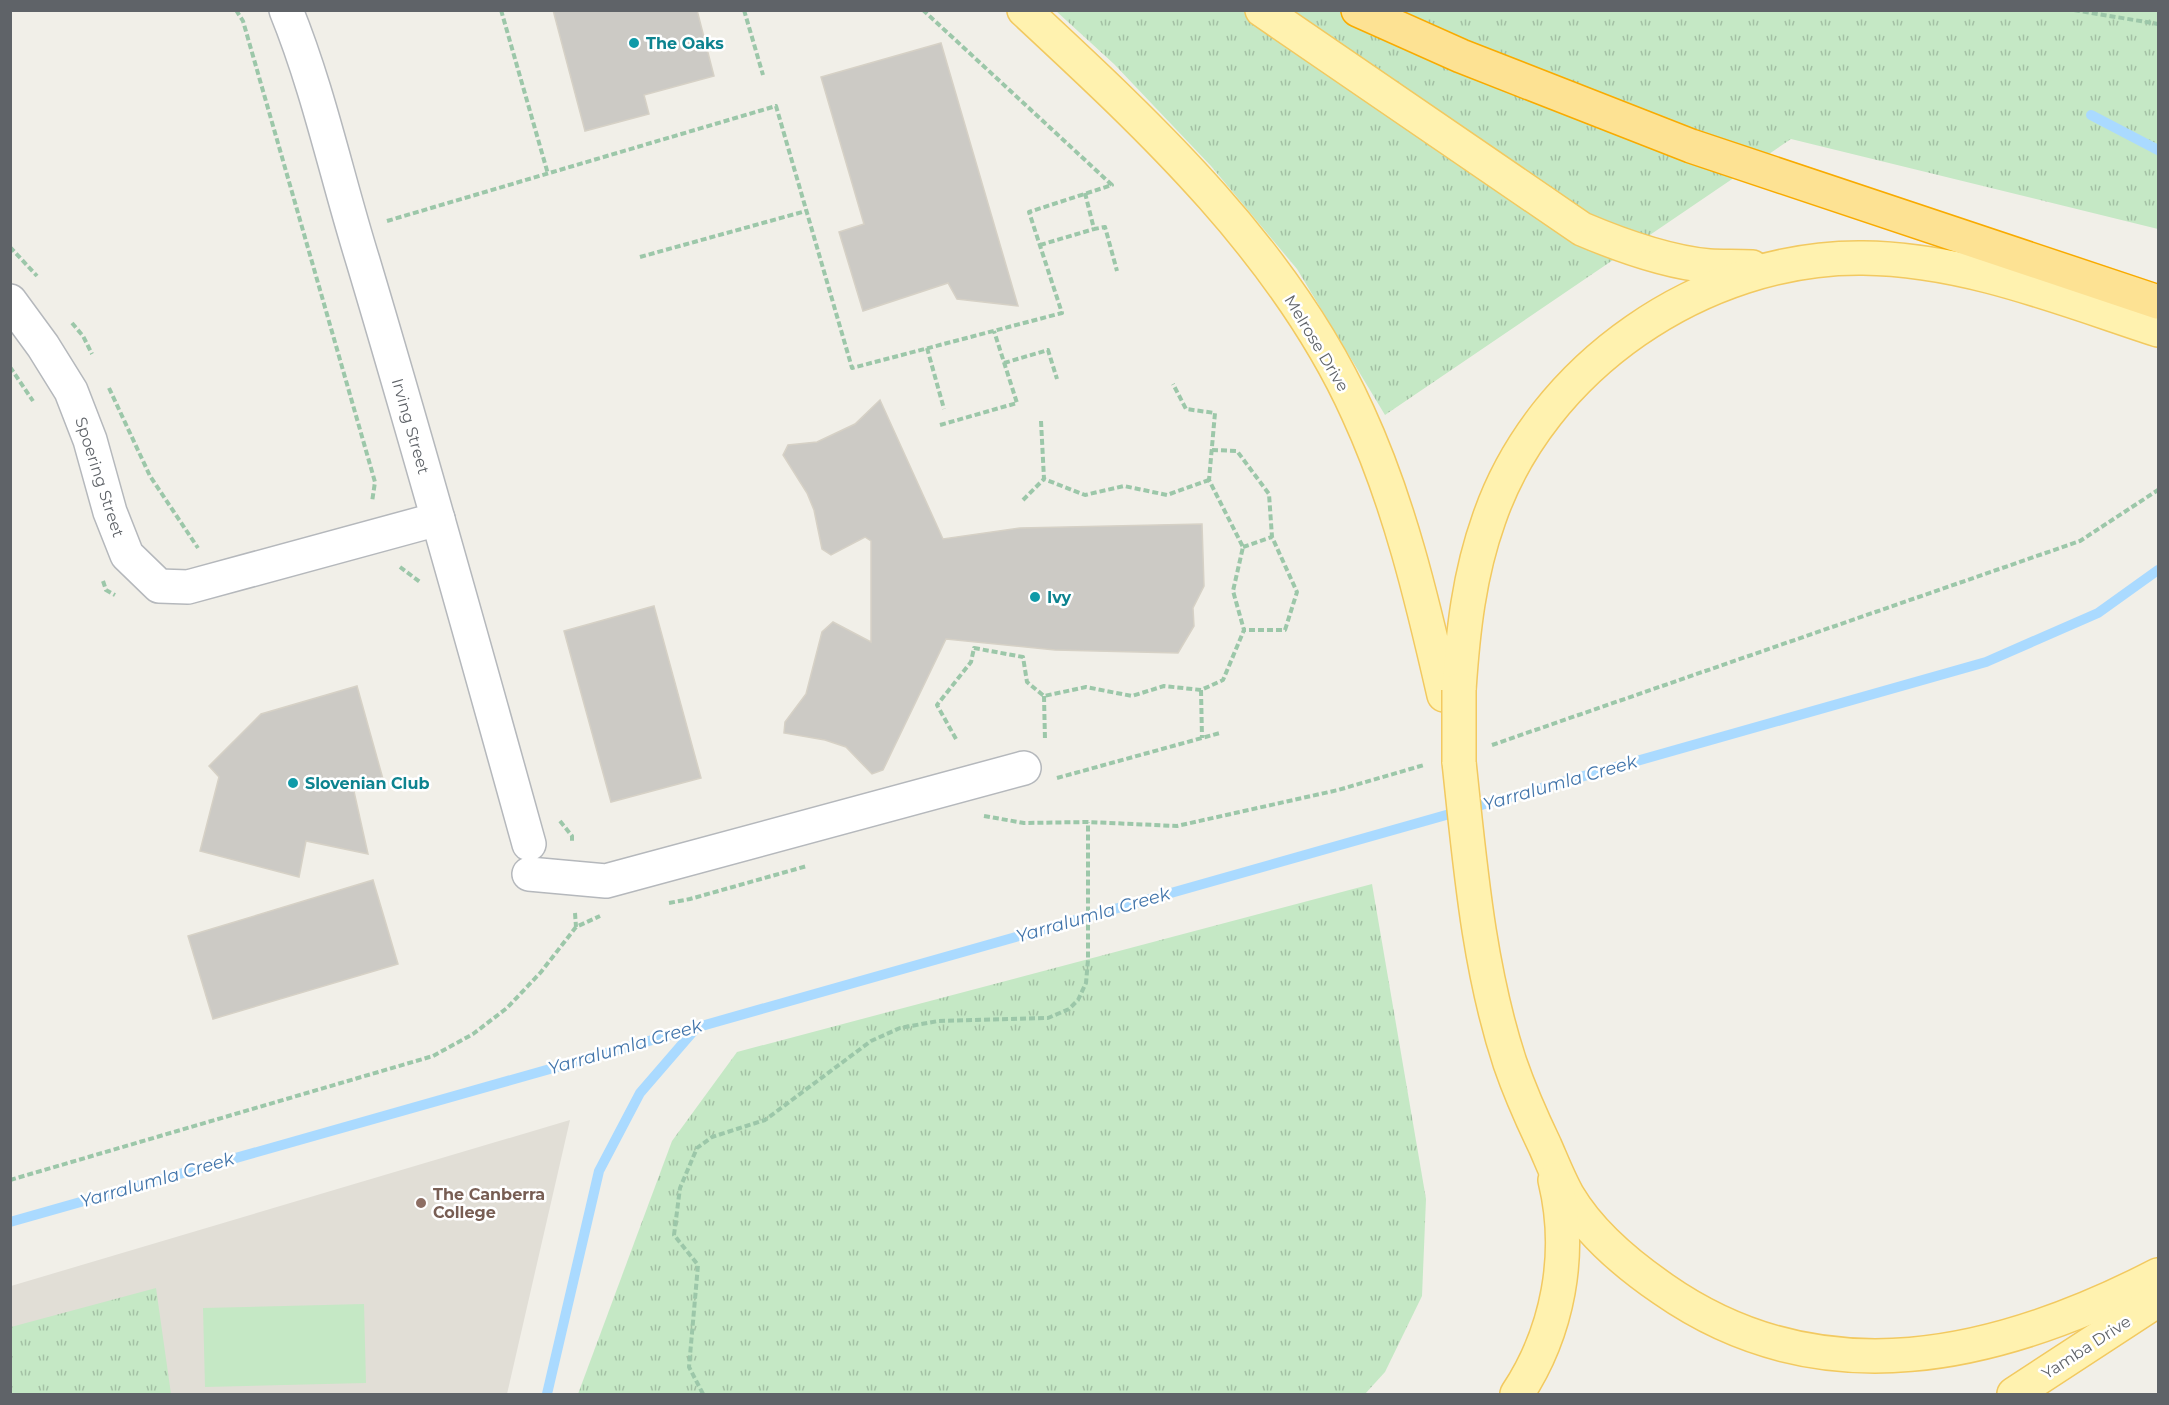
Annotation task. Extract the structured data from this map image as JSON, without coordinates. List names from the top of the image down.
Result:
{
  "streets": {
    "main road": ["Melrose Drive", "Yamba Drive"],
    "street": ["Irving Street", "Spoering Street"]
  },
  "crossings": [
    ["Irving Street", "Spoering Street"]
  ],
  "water": ["Yarralumla Creek"],
  "places": [
    "The Oaks",
    "Ivy",
    "Slovenian Club",
    "The Canberra College"
  ]
}
